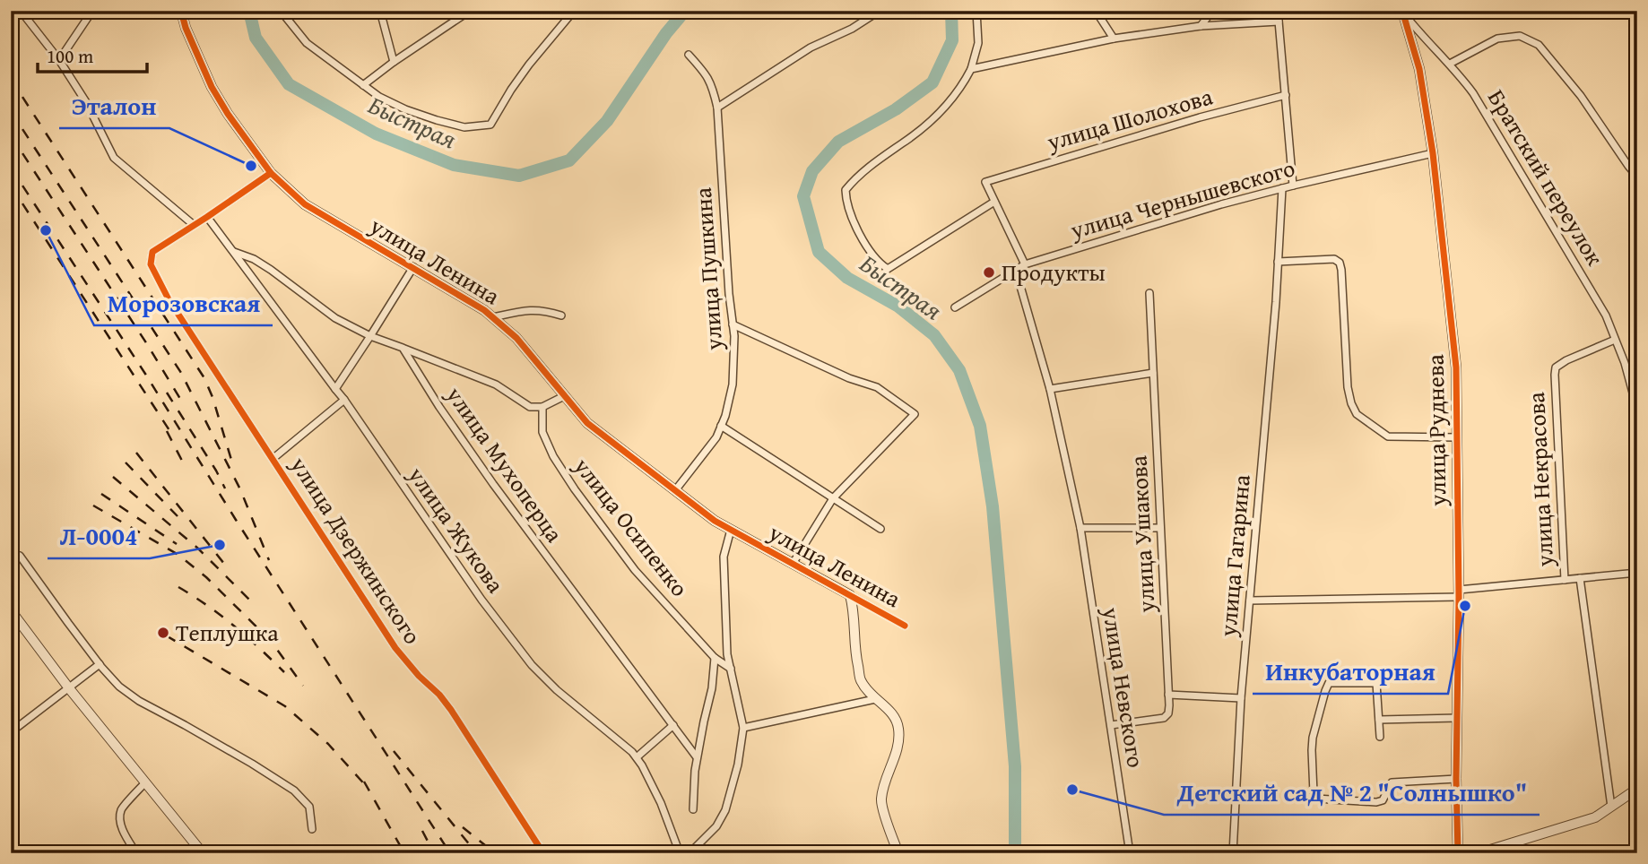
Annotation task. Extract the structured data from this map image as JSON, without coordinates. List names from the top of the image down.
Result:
{
  "streets": {
    "street": [
      "улица Шолохова",
      "Братский переулок",
      "улица Чернышевского",
      "улица Ленина",
      "улица Пушкина",
      "улица Руднева",
      "улица Мухоперца",
      "улица Некрасова",
      "улица Осипенко",
      "улица Жукова",
      "улица Ушакова",
      "улица Дзержинского",
      "улица Гагарина",
      "улица Невского"
    ]
  },
  "crossings": [
    ["Братский переулок", "улица Руднева"],
    ["Братский переулок", "улица Некрасова"],
    ["улица Чернышевского", "улица Руднева"],
    ["улица Чернышевского", "улица Гагарина"],
    ["улица Чернышевского", "улица Невского"],
    ["улица Ленина", "улица Пушкина"],
    ["улица Ушакова", "улица Невского"]
  ],
  "water": ["Быстрая"],
  "places": [
    "Эталон",
    "Морозовская",
    "Продукты",
    "Л-0004",
    "Инкубаторная",
    "Теплушка",
    "Детский сад № 2 \"Солнышко\""
  ],
  "scale_bar": "100 m"
}
